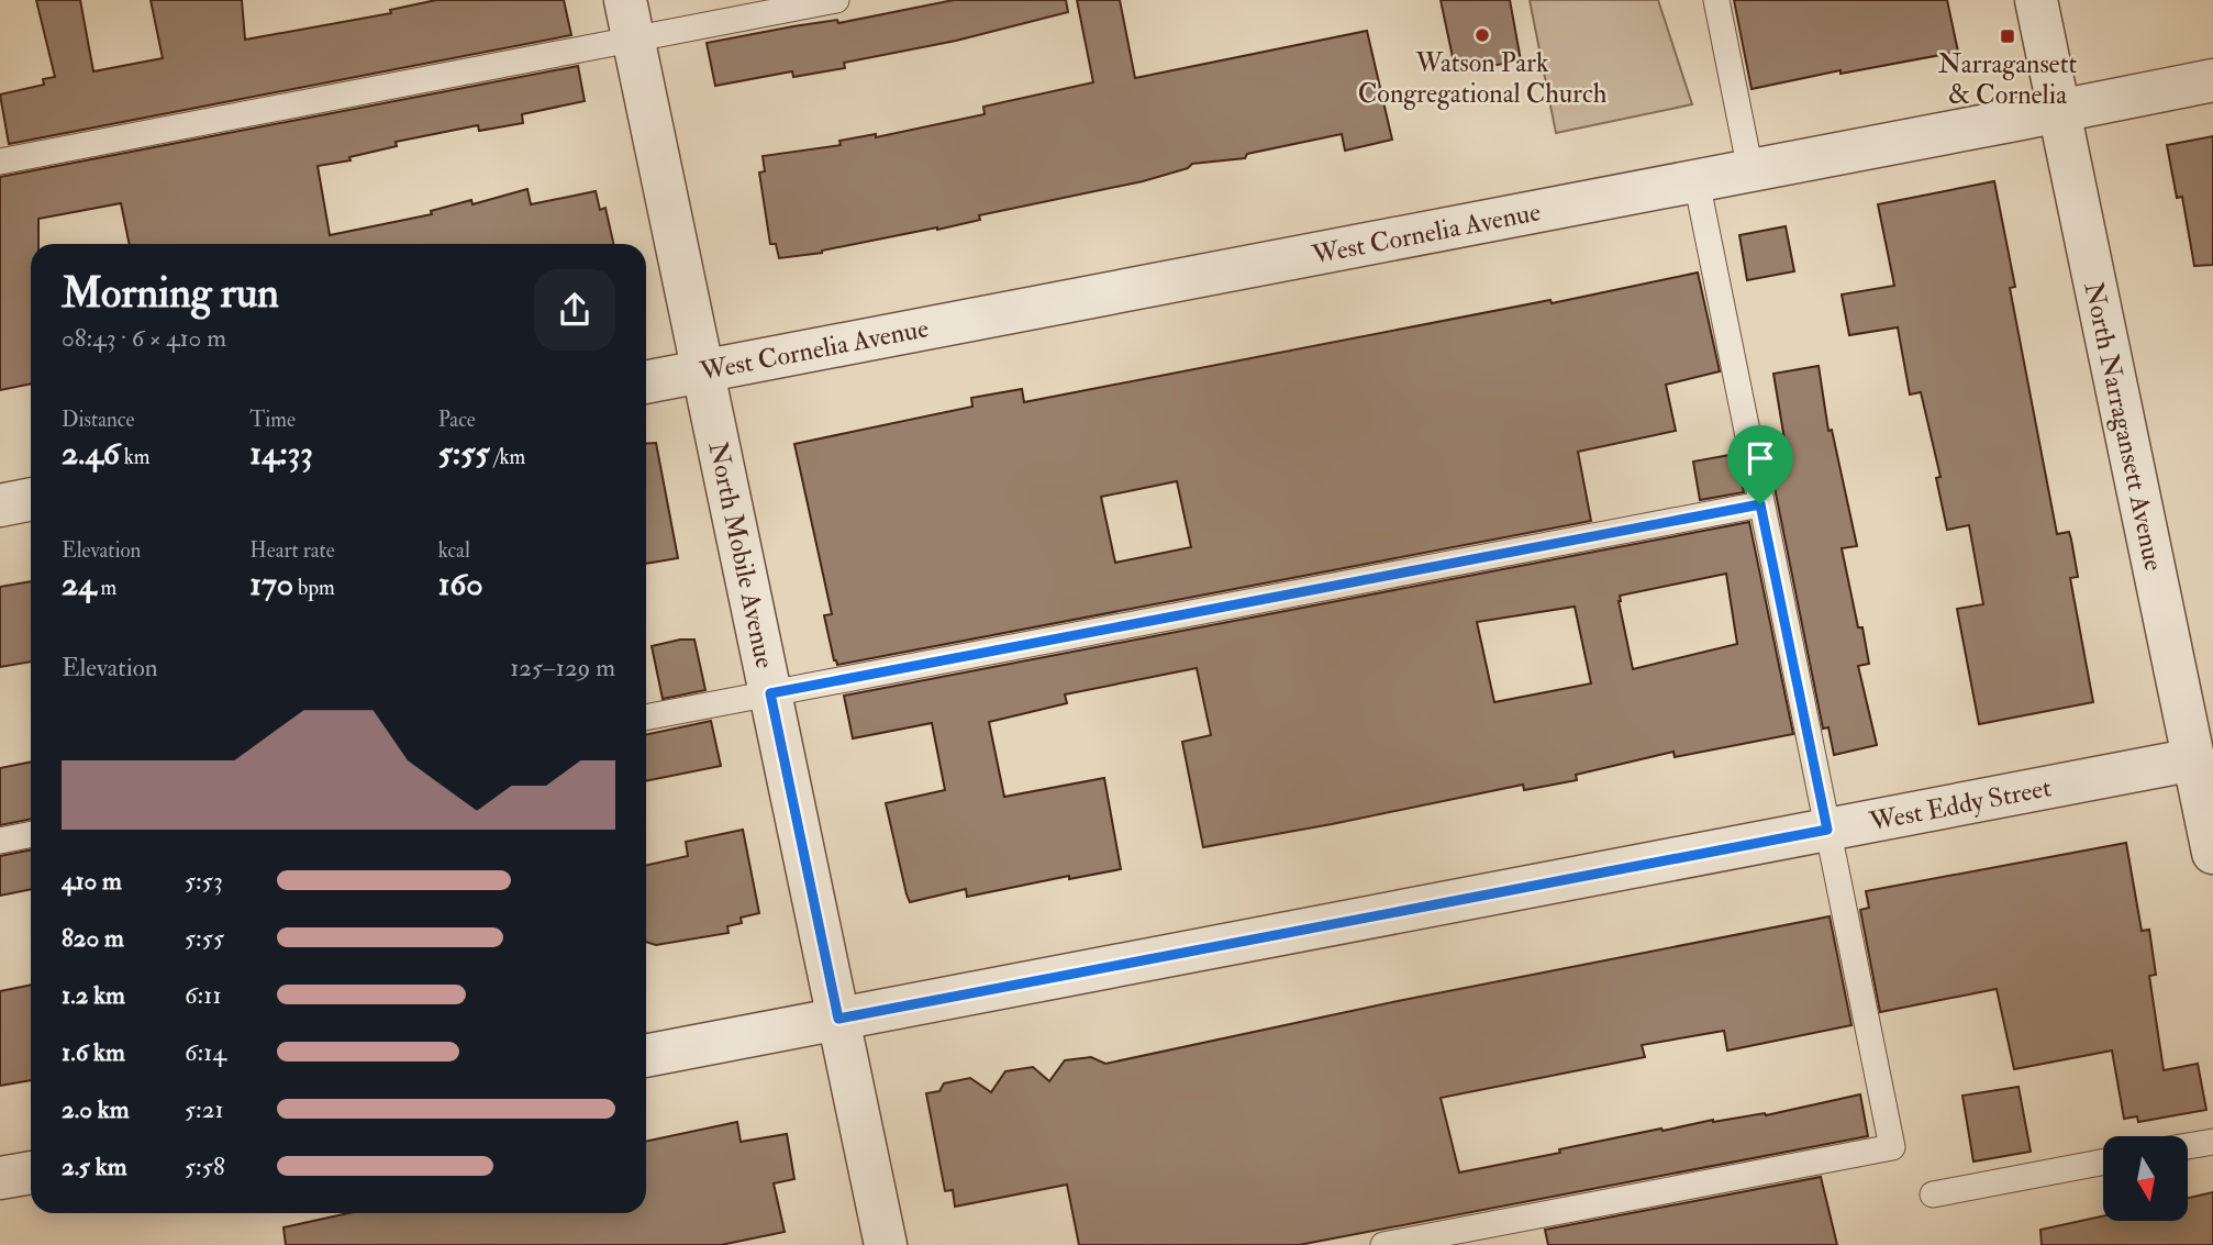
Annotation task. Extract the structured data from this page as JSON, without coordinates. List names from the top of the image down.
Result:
{
  "streets": {
    "street": [
      "West Cornelia Avenue",
      "North Narragansett Avenue",
      "North Mobile Avenue",
      "West Eddy Street"
    ]
  },
  "crossings": [
    ["West Cornelia Avenue", "North Narragansett Avenue"],
    ["West Cornelia Avenue", "North Mobile Avenue"],
    ["North Narragansett Avenue", "West Eddy Street"],
    ["North Mobile Avenue", "West Eddy Street"]
  ],
  "places": {
    "other": ["Watson Park Congregational Church"],
    "transit": ["Narragansett & Cornelia"]
  },
  "north": "bottom",
  "page": {
    "heading": ["Morning run", "08:43 · 6 × 410 m"],
    "stats": [
      ["Distance", "2.46 km"],
      ["Time", "14:33"],
      ["Pace", "5:55 /km"],
      ["Elevation", "24 m"],
      ["Heart rate", "170 bpm"],
      ["kcal", "160"]
    ],
    "chart": ["Elevation", "125–129 m"],
    "list": [
      {
        "name": "410 m",
        "note": "5:53"
      },
      {
        "name": "820 m",
        "note": "5:55"
      },
      {
        "name": "1.2 km",
        "note": "6:11"
      },
      {
        "name": "1.6 km",
        "note": "6:14"
      },
      {
        "name": "2.0 km",
        "note": "5:21"
      },
      {
        "name": "2.5 km",
        "note": "5:58"
      }
    ]
  }
}
